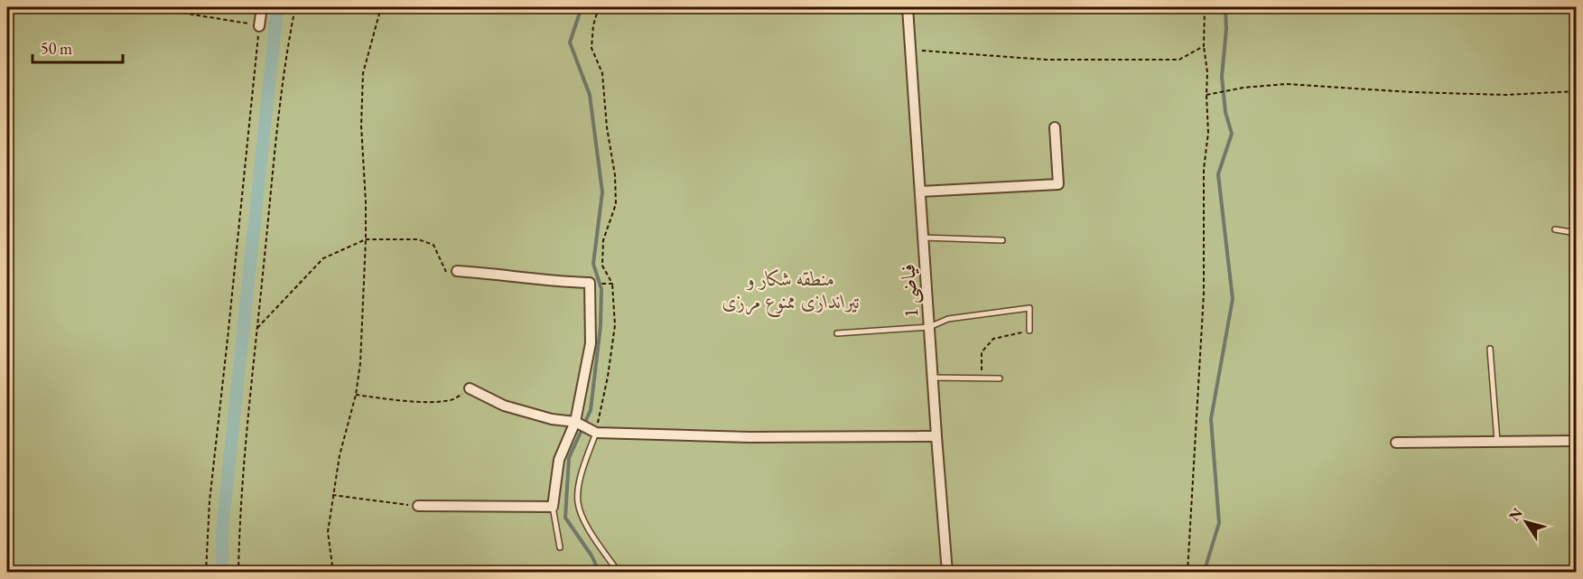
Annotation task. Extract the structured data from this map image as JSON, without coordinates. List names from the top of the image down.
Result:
{
  "streets": {
    "street": ["فیاضی 1"]
  },
  "parks": ["منطقه شکار و تیراندازی ممنوع مرزی"],
  "scale_bar": "50 m",
  "north": "top left"
}
